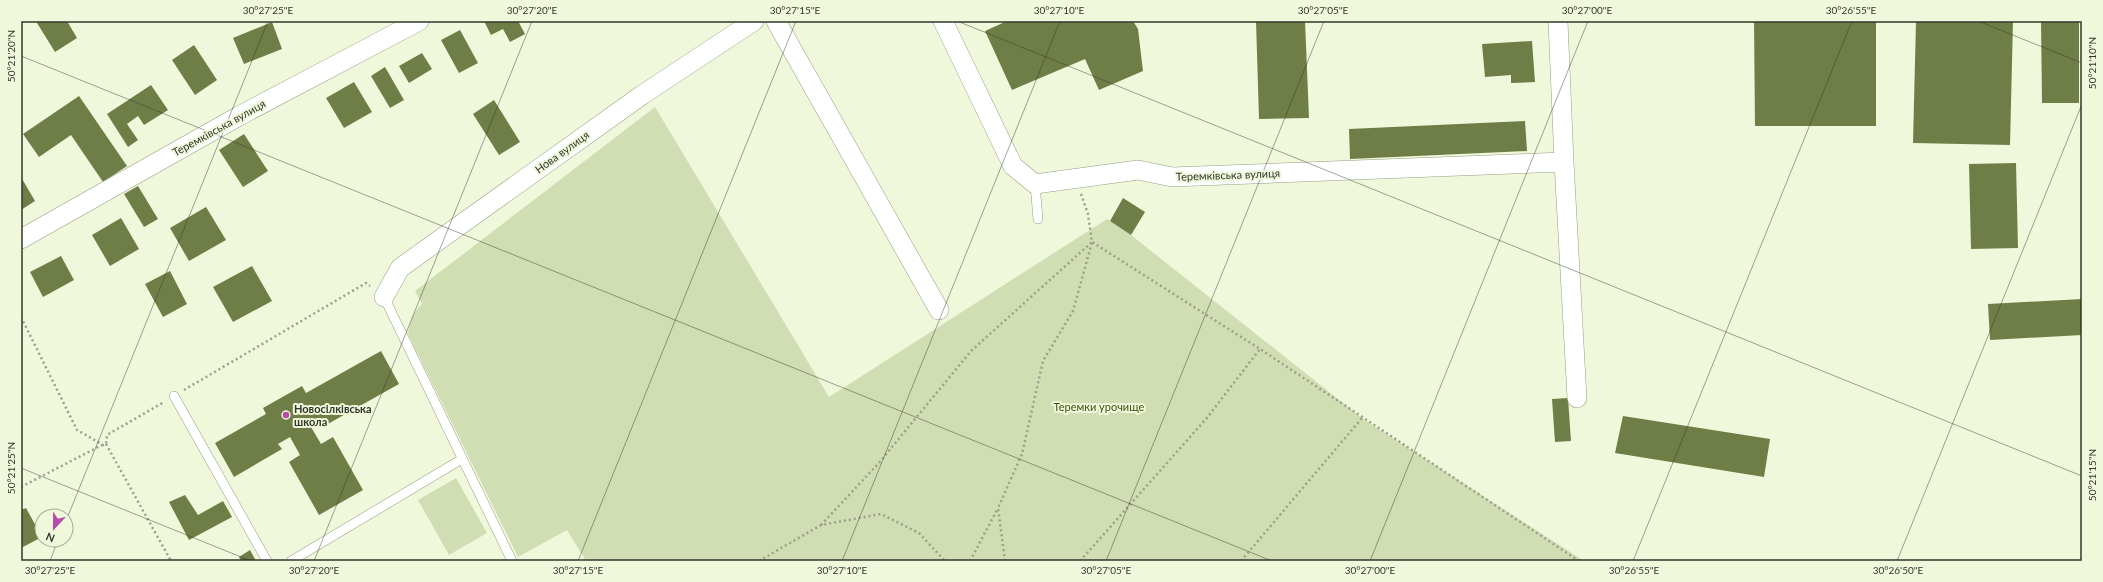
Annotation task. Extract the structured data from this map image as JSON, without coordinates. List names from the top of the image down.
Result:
{
  "streets": {
    "street": ["Теремківська вулиця", "Нова вулиця"]
  },
  "parks": ["Теремки урочище"],
  "places": ["Новосілківська школа"],
  "north": "bottom",
  "coordinates": [
    "30°27'25\"E",
    "30°27'20\"E",
    "30°27'15\"E",
    "30°27'10\"E",
    "30°27'05\"E",
    "30°27'00\"E",
    "30°26'55\"E",
    "50°21'20\"N",
    "50°21'10\"N",
    "50°21'25\"N",
    "50°21'15\"N",
    "30°26'50\"E"
  ]
}
